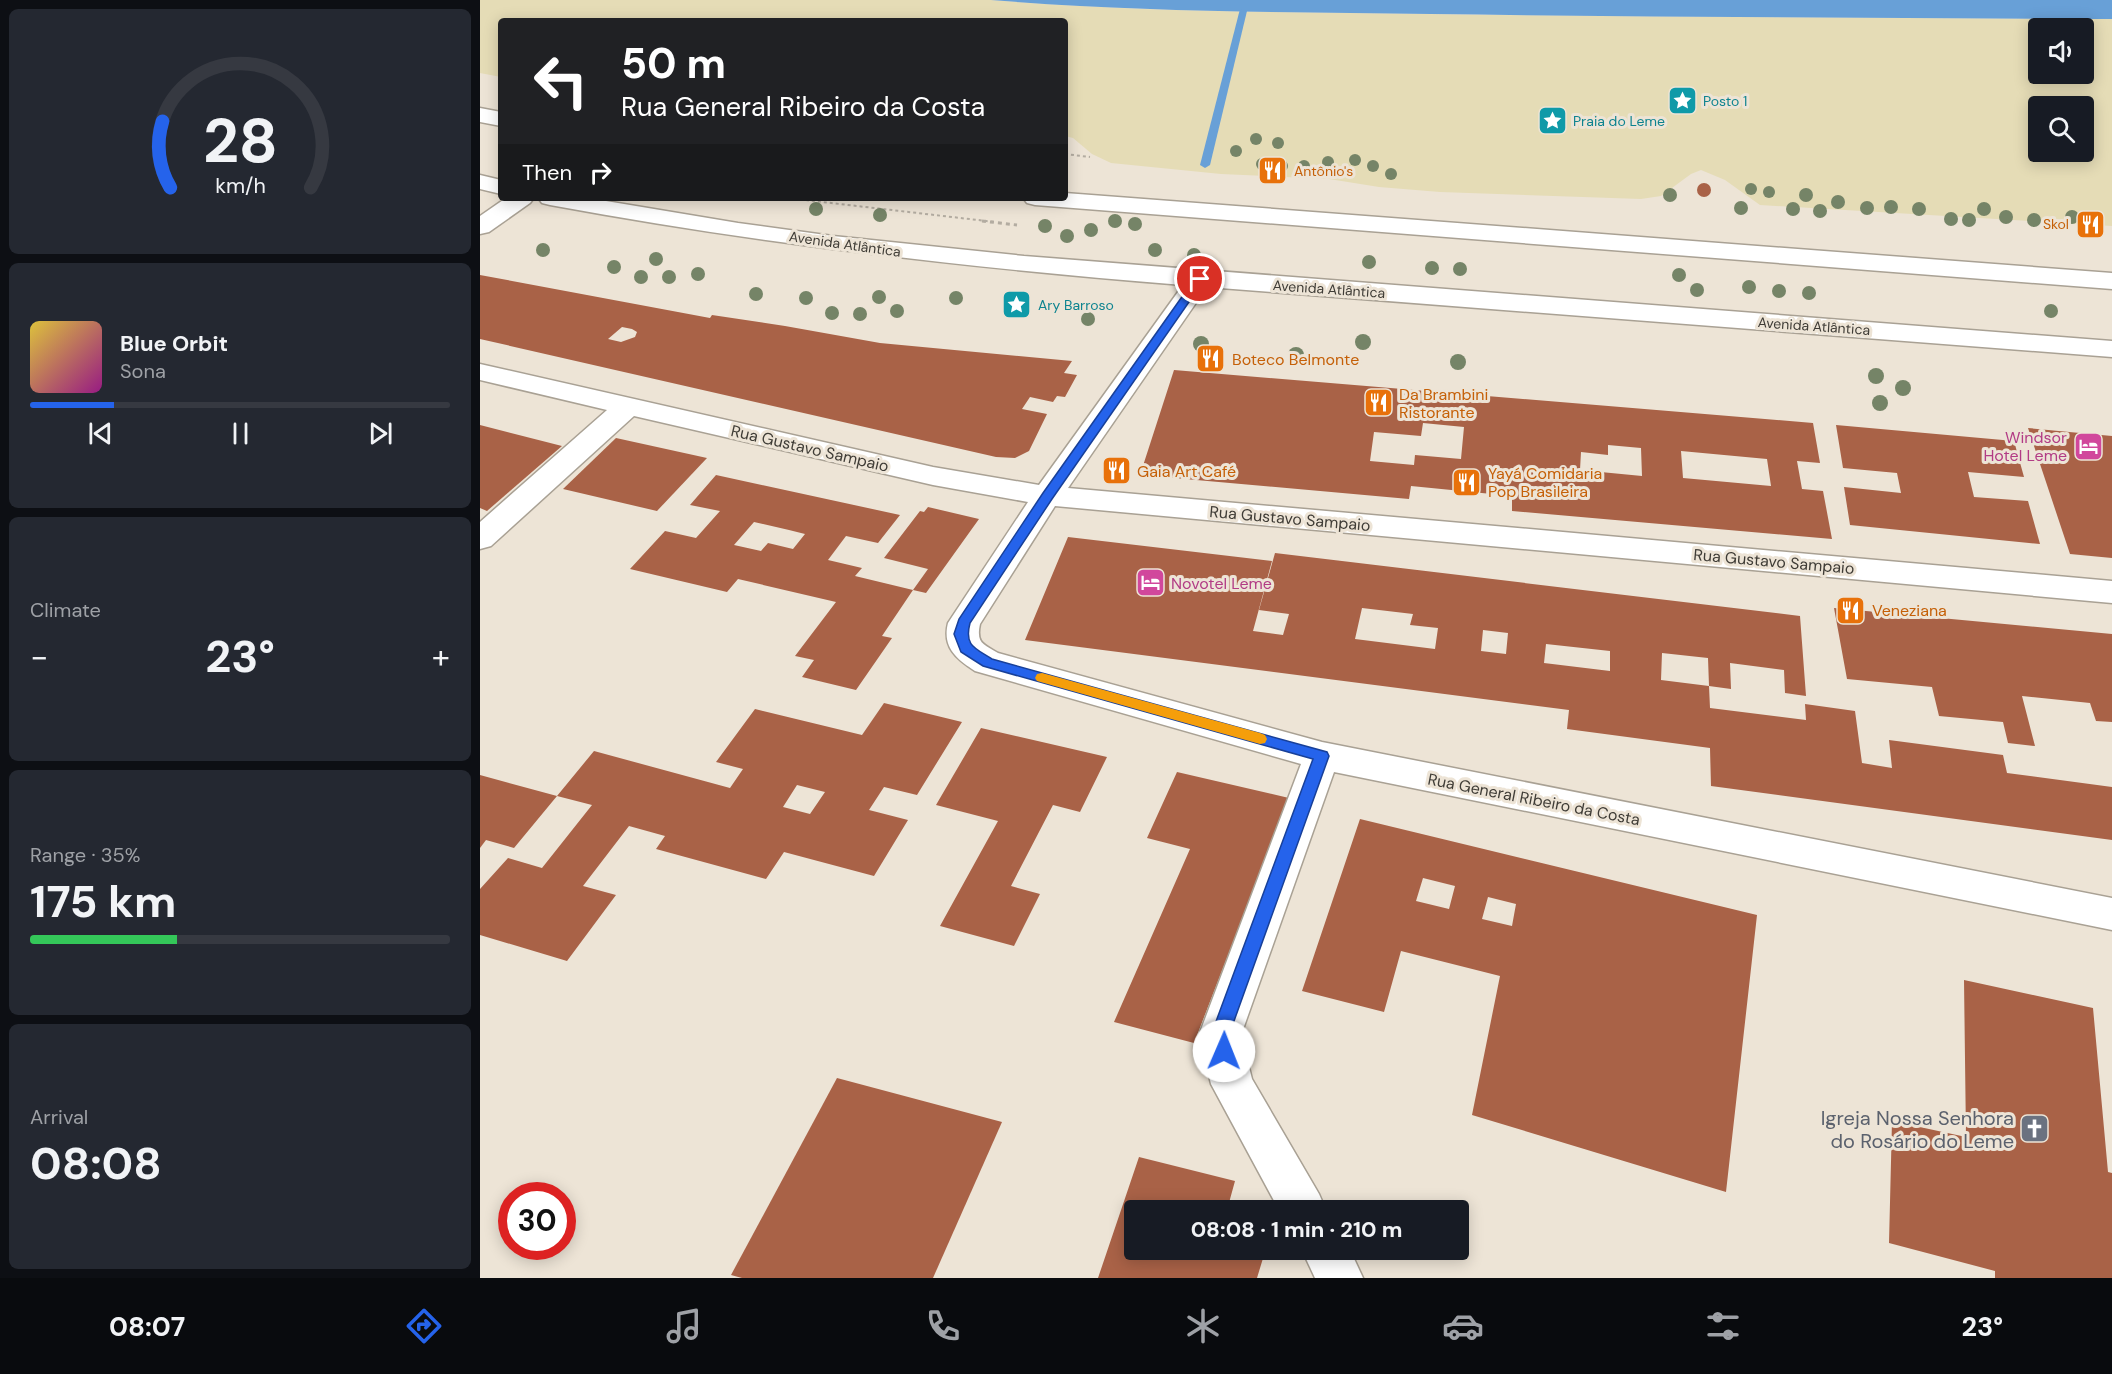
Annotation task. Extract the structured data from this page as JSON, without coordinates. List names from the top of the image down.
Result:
{
  "streets": {
    "street": ["Avenida Atlântica", "Rua Gustavo Sampaio", "Rua General Ribeiro da Costa"]
  },
  "crossings": [
    ["Rua Gustavo Sampaio", "Rua General Ribeiro da Costa"]
  ],
  "places": {
    "place": ["Posto 1", "Praia do Leme", "Ary Barroso"],
    "restaurant": [
      "Antônio's",
      "Skol",
      "Boteco Belmonte",
      "Da Brambini Ristorante",
      "Gaia Art Café",
      "Yayá Comidaria Pop Brasileira",
      "Veneziana"
    ],
    "hotel": ["Windsor Hotel Leme", "Novotel Leme"],
    "church": ["Igreja Nossa Senhora do Rosário do Leme"]
  },
  "page": {
    "turn": ["50 m", "Rua General Ribeiro da Costa"],
    "then": "Then",
    "song": ["Blue Orbit", "Sona"],
    "tile": [
      "Climate",
      ["Range · 35%", "175 km"],
      ["Arrival", "08:08"]
    ],
    "heat": ["−", "23°", "+"],
    "limit": "30",
    "trip": "08:08 · 1 min · 210 m",
    "tabs": ["08:07", "23°"],
    "gauge": ["28", "km/h"]
  }
}
